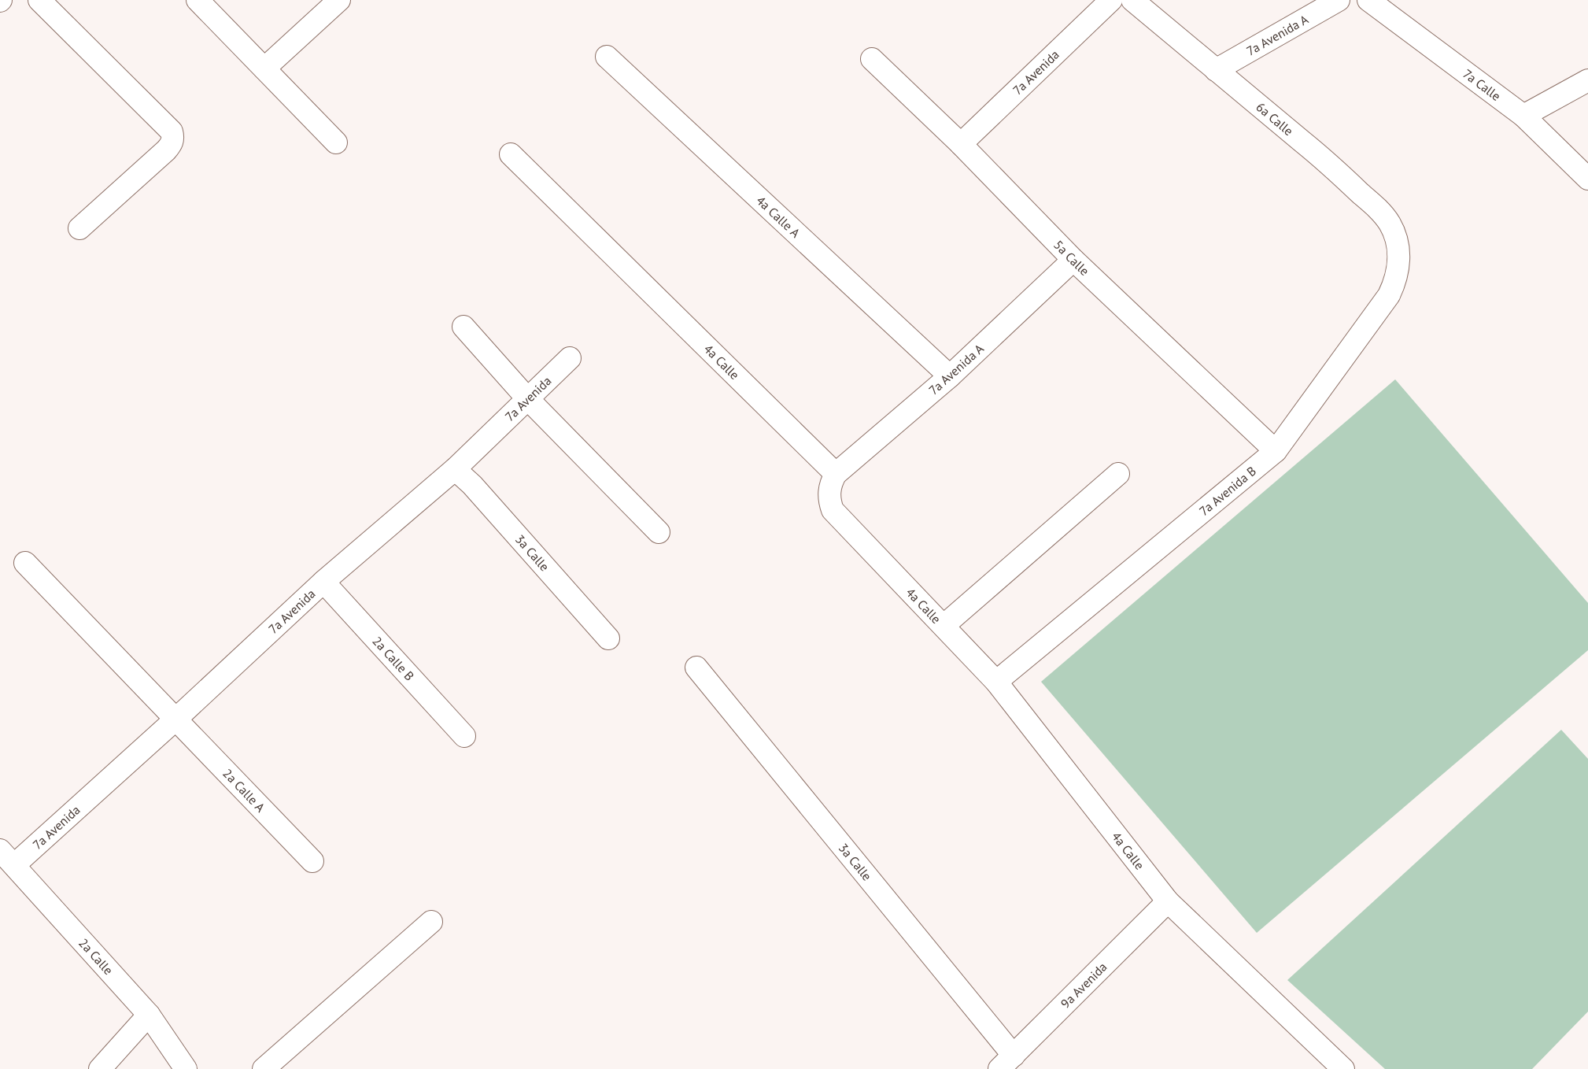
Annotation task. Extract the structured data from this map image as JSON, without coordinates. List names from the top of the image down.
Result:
{
  "streets": {
    "street": [
      "7a Avenida A",
      "7a Avenida",
      "7a Calle",
      "6a Calle",
      "4a Calle A",
      "5a Calle",
      "4a Calle",
      "7a Avenida B",
      "3a Calle",
      "2a Calle B",
      "2a Calle A",
      "2a Calle",
      "9a Avenida"
    ]
  },
  "crossings": [
    ["7a Avenida A", "6a Calle"],
    ["7a Avenida A", "4a Calle A"],
    ["7a Avenida A", "5a Calle"],
    ["7a Avenida A", "4a Calle"],
    ["7a Avenida", "5a Calle"],
    ["7a Avenida", "3a Calle"],
    ["7a Avenida", "2a Calle B"],
    ["7a Avenida", "2a Calle A"],
    ["7a Avenida", "2a Calle"],
    ["6a Calle", "7a Avenida B"],
    ["5a Calle", "7a Avenida B"],
    ["4a Calle", "7a Avenida B"],
    ["4a Calle", "9a Avenida"],
    ["3a Calle", "9a Avenida"]
  ]
}
